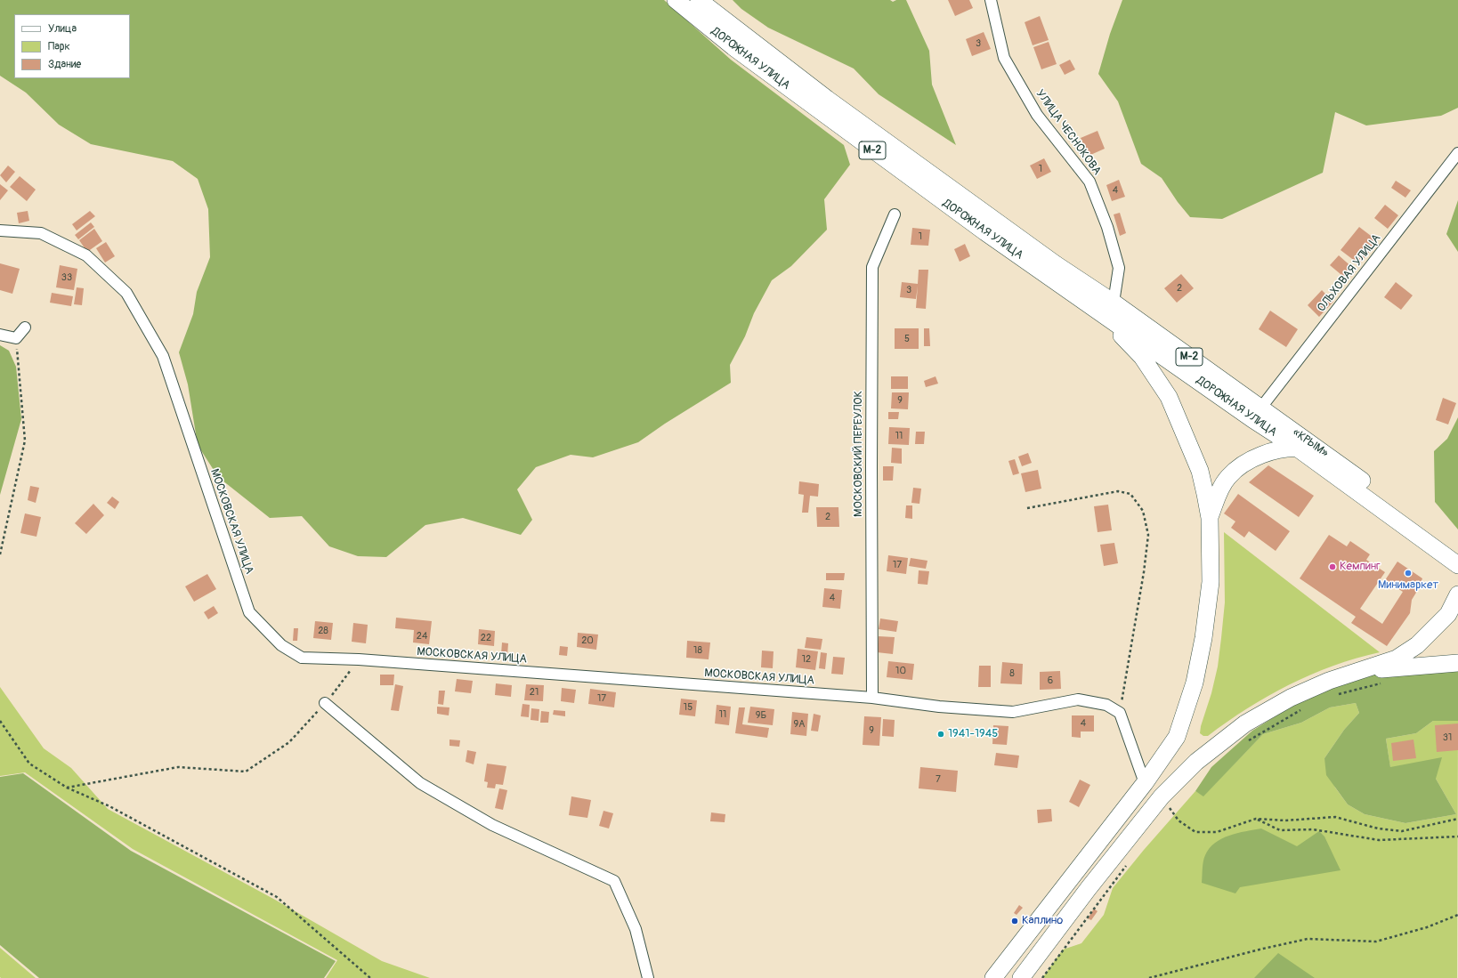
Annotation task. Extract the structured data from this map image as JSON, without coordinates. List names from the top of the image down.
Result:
{
  "streets": {
    "main road": ["ДОРОЖНАЯ УЛИЦА", "М-2", "«КРЫМ»"],
    "street": [
      "УЛИЦА ЧЕСНОКОВА",
      "ОЛЬХОВАЯ УЛИЦА",
      "МОСКОВСКИЙ ПЕРЕУЛОК",
      "МОСКОВСКАЯ УЛИЦА"
    ]
  },
  "crossings": [
    ["ДОРОЖНАЯ УЛИЦА", "«КРЫМ»"],
    ["УЛИЦА ЧЕСНОКОВА", "«КРЫМ»"],
    ["ОЛЬХОВАЯ УЛИЦА", "«КРЫМ»"],
    ["МОСКОВСКИЙ ПЕРЕУЛОК", "МОСКОВСКАЯ УЛИЦА"]
  ],
  "places": [
    "Кемпинг",
    "Минимаркет",
    "1941-1945",
    "Каплино"
  ],
  "house_numbers": [
    "3",
    "1",
    "4",
    "1",
    "33",
    "2",
    "3",
    "5",
    "9",
    "11",
    "2",
    "17",
    "4",
    "28",
    "24",
    "22",
    "20",
    "18",
    "12",
    "10",
    "8",
    "6",
    "21",
    "17",
    "15",
    "11",
    "9Б",
    "4",
    "9А",
    "9",
    "31",
    "7"
  ],
  "legend": ["Улица", "Парк", "Здание"]
}
